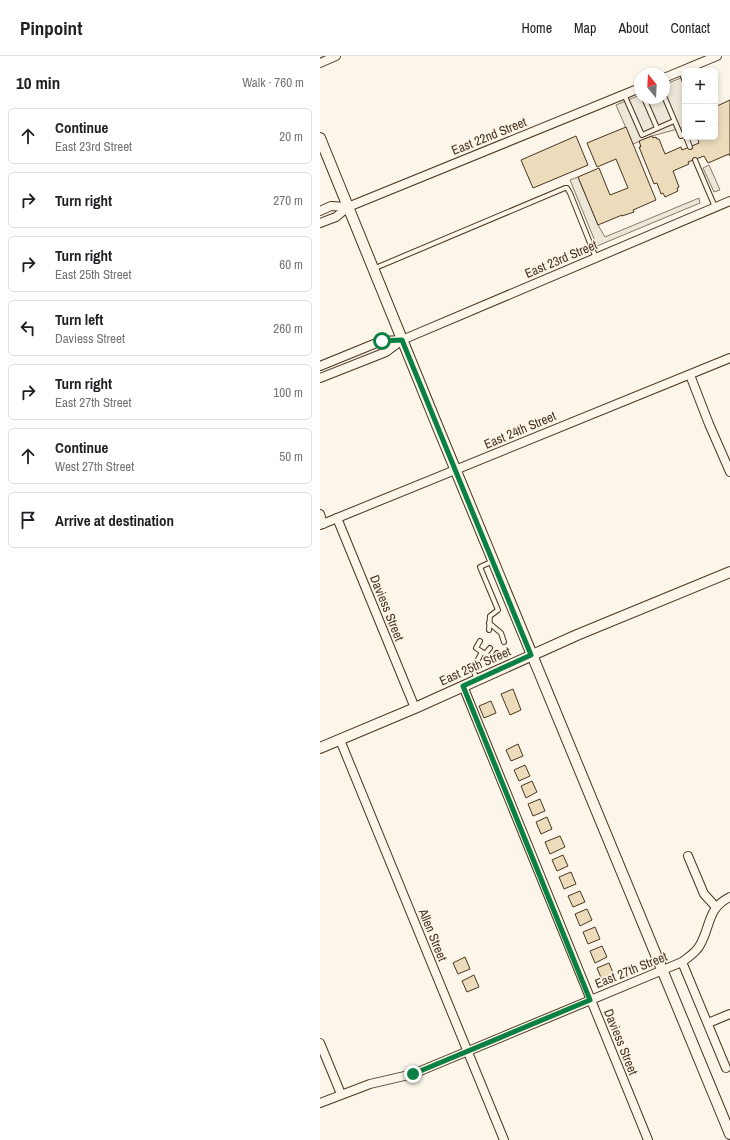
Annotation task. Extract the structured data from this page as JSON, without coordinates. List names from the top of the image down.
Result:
{
  "streets": {
    "street": [
      "East 22nd Street",
      "East 23rd Street",
      "East 24th Street",
      "Daviess Street",
      "East 25th Street",
      "Allen Street",
      "East 27th Street"
    ]
  },
  "crossings": [
    ["East 24th Street", "Daviess Street"],
    ["Daviess Street", "East 25th Street"],
    ["Daviess Street", "East 27th Street"],
    ["East 25th Street", "Allen Street"],
    ["Allen Street", "East 27th Street"]
  ],
  "north": "top",
  "page": {
    "header": "Pinpoint",
    "nav": [
      "Home",
      "Map",
      "About",
      "Contact"
    ],
    "heading": ["10 min", "Walk · 760 m"],
    "map_buttons": ["+", "−"],
    "list": [
      ["Continue", "East 23rd Street", "20 m"],
      ["Turn right", "270 m"],
      ["Turn right", "East 25th Street", "60 m"],
      ["Turn left", "Daviess Street", "260 m"],
      ["Turn right", "East 27th Street", "100 m"],
      ["Continue", "West 27th Street", "50 m"],
      "Arrive at destination"
    ]
  }
}
